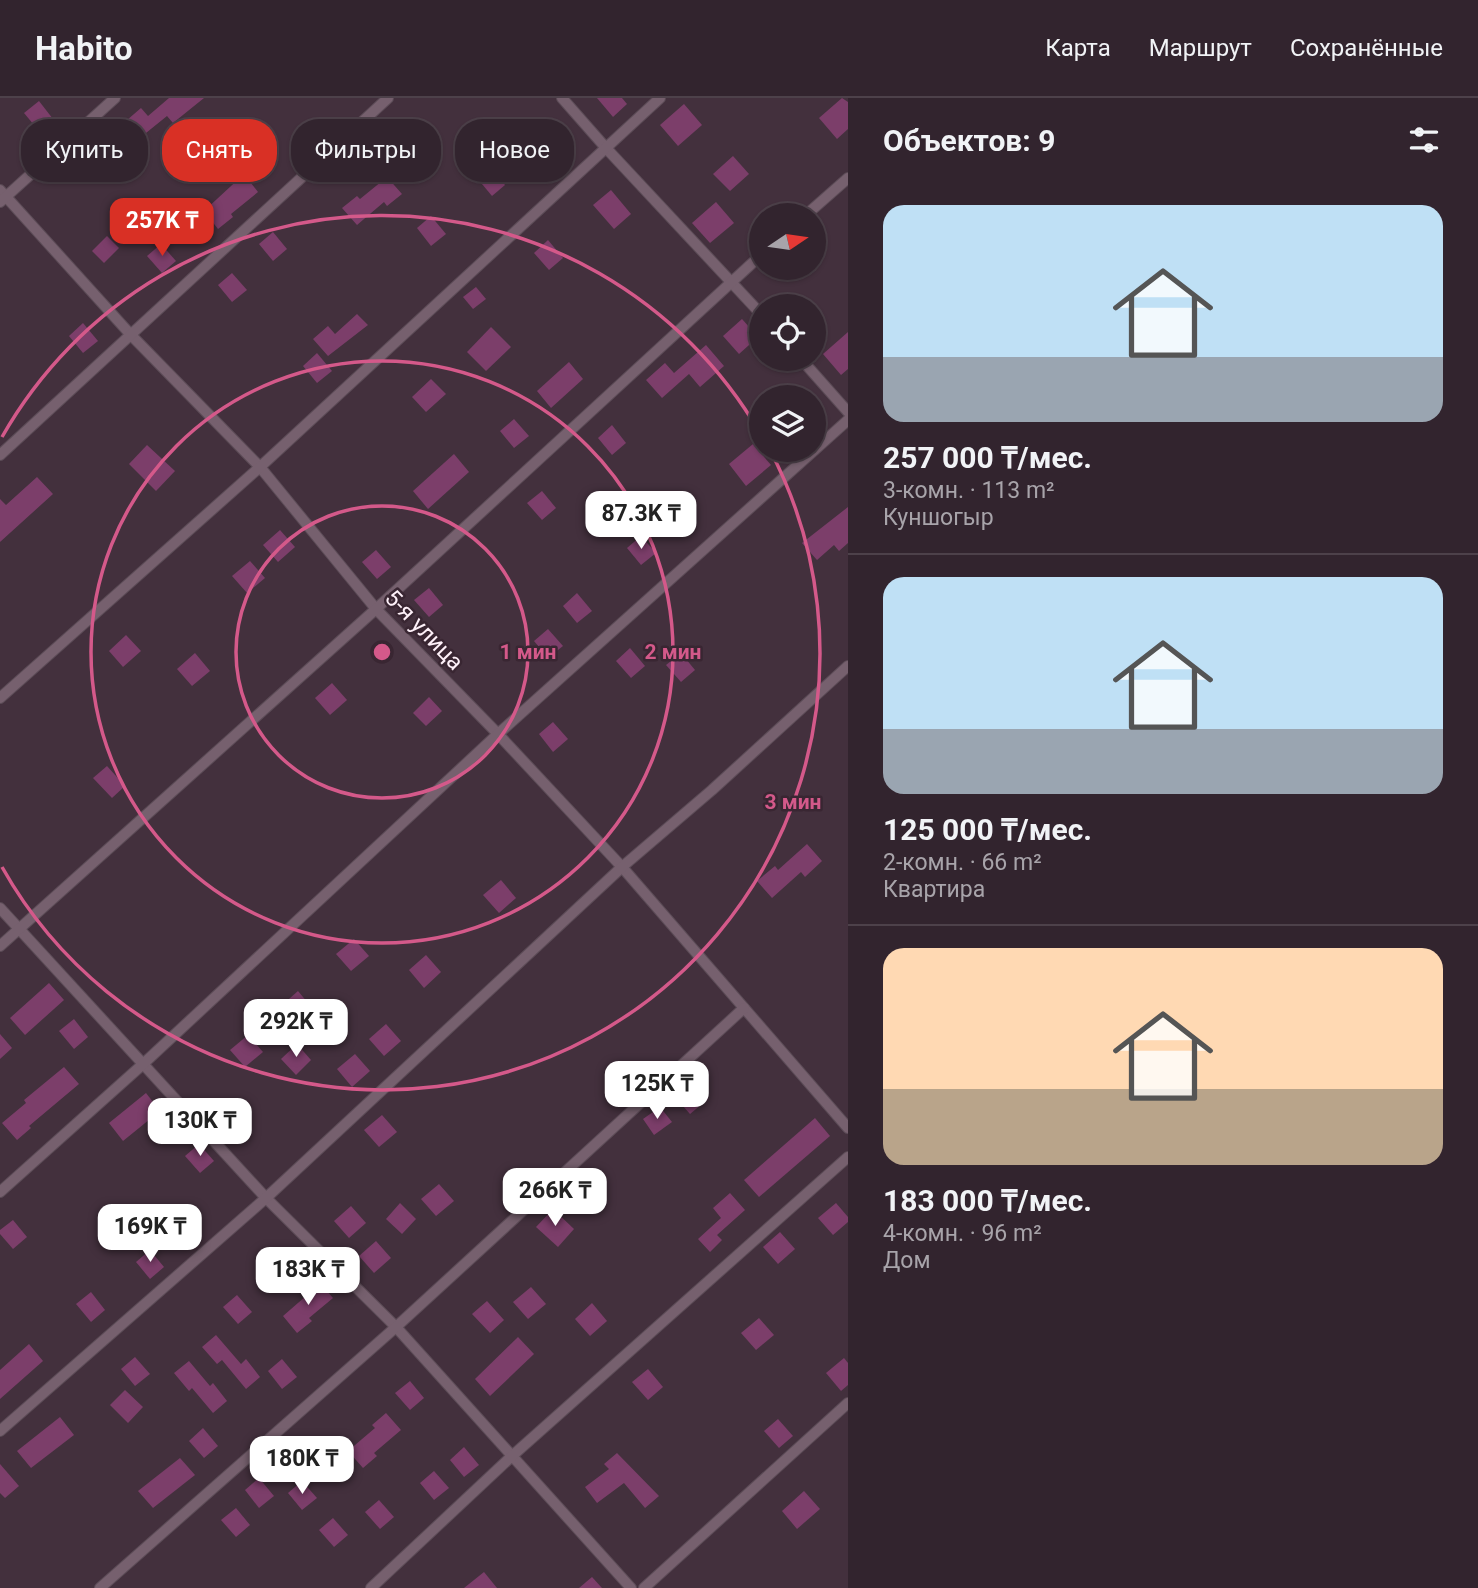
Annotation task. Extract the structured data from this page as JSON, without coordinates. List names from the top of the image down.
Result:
{
  "streets": {
    "street": ["5-я улица"]
  },
  "north": "right",
  "page": {
    "header": "Habito",
    "nav": ["Карта", "Маршрут", "Сохранённые"],
    "heading": "Объектов: 9",
    "chip": [
      "Купить",
      "Снять",
      "Фильтры",
      "Новое"
    ],
    "list": [
      {
        "name": "257 000 ₸/мес.",
        "note": "3-комн. · 113 m² · Куншогыр"
      },
      {
        "name": "125 000 ₸/мес.",
        "note": "2-комн. · 66 m² · Квартира"
      },
      {
        "name": "183 000 ₸/мес.",
        "note": "4-комн. · 96 m² · Дом"
      }
    ],
    "price": [
      "257K ₸",
      "87.3K ₸",
      "292K ₸",
      "125K ₸",
      "130K ₸",
      "266K ₸",
      "169K ₸",
      "183K ₸",
      "180K ₸"
    ]
  },
  "rings": ["1 мин", "2 мин", "3 мин"]
}
